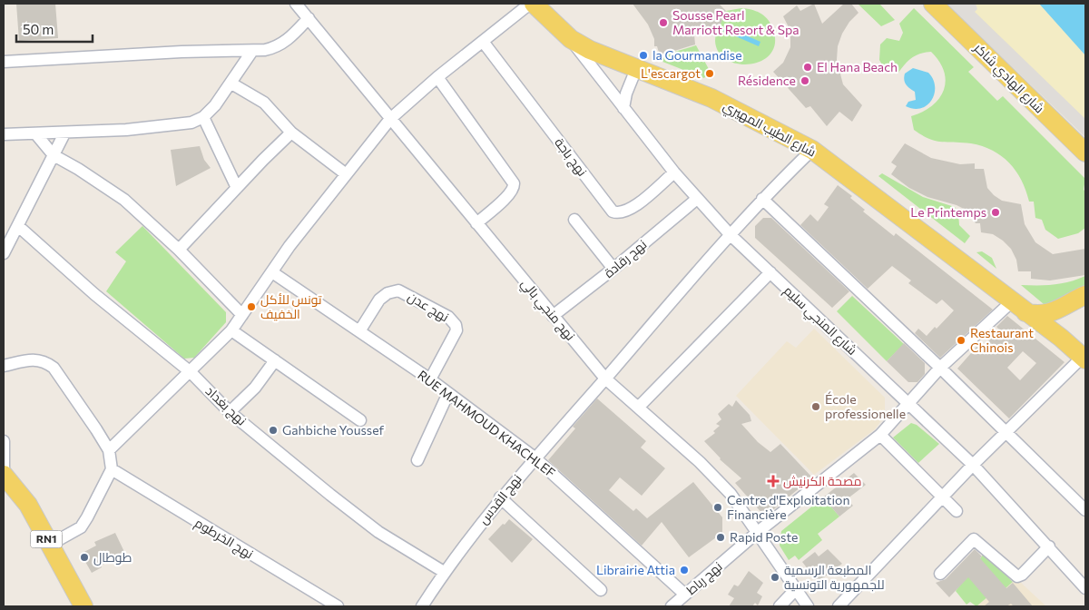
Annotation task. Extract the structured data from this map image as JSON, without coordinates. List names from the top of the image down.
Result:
{
  "streets": {
    "main road": ["شارع الهادي شاكر", "شارع الطيب المهيري", "RN1"],
    "street": [
      "نهج باجة",
      "نهج رقادة",
      "نهج عدن",
      "نهج منجي بالي",
      "شارع المنجي سليم",
      "نهج بغداد",
      "RUE MAHMOUD KHACHLEF",
      "نهج القدس",
      "نهج الخرطوم",
      "نهج رباط"
    ]
  },
  "crossings": [
    ["شارع الطيب المهيري", "شارع المنجي سليم"],
    ["شارع الطيب المهيري", "نهج القدس"],
    ["شارع الطيب المهيري", "نهج رباط"],
    ["نهج باجة", "شارع المنجي سليم"],
    ["نهج رقادة", "نهج منجي بالي"],
    ["نهج رقادة", "شارع المنجي سليم"],
    ["نهج عدن", "RUE MAHMOUD KHACHLEF"],
    ["نهج منجي بالي", "نهج القدس"],
    ["نهج منجي بالي", "نهج رباط"],
    ["شارع المنجي سليم", "نهج القدس"],
    ["شارع المنجي سليم", "نهج رباط"],
    ["نهج بغداد", "نهج القدس"],
    ["RUE MAHMOUD KHACHLEF", "نهج القدس"],
    ["RUE MAHMOUD KHACHLEF", "نهج رباط"]
  ],
  "places": {
    "other": [
      "Sousse Pearl Marriott Resort & Spa",
      "la Gourmandise",
      "El Hana Beach",
      "L'escargot",
      "Résidence",
      "Le Printemps",
      "تونس للأكل الخفيف",
      "Restaurant Chinois",
      "École professionelle",
      "Gahbiche Youssef",
      "Centre d'Exploitation Financière",
      "Rapid Poste",
      "طوطال",
      "Librairie Attia",
      "المطبعة الرسمية للجمهورية التونسية"
    ],
    "health": ["مصحة الكرنيش"]
  },
  "scale_bar": "50 m"
}
